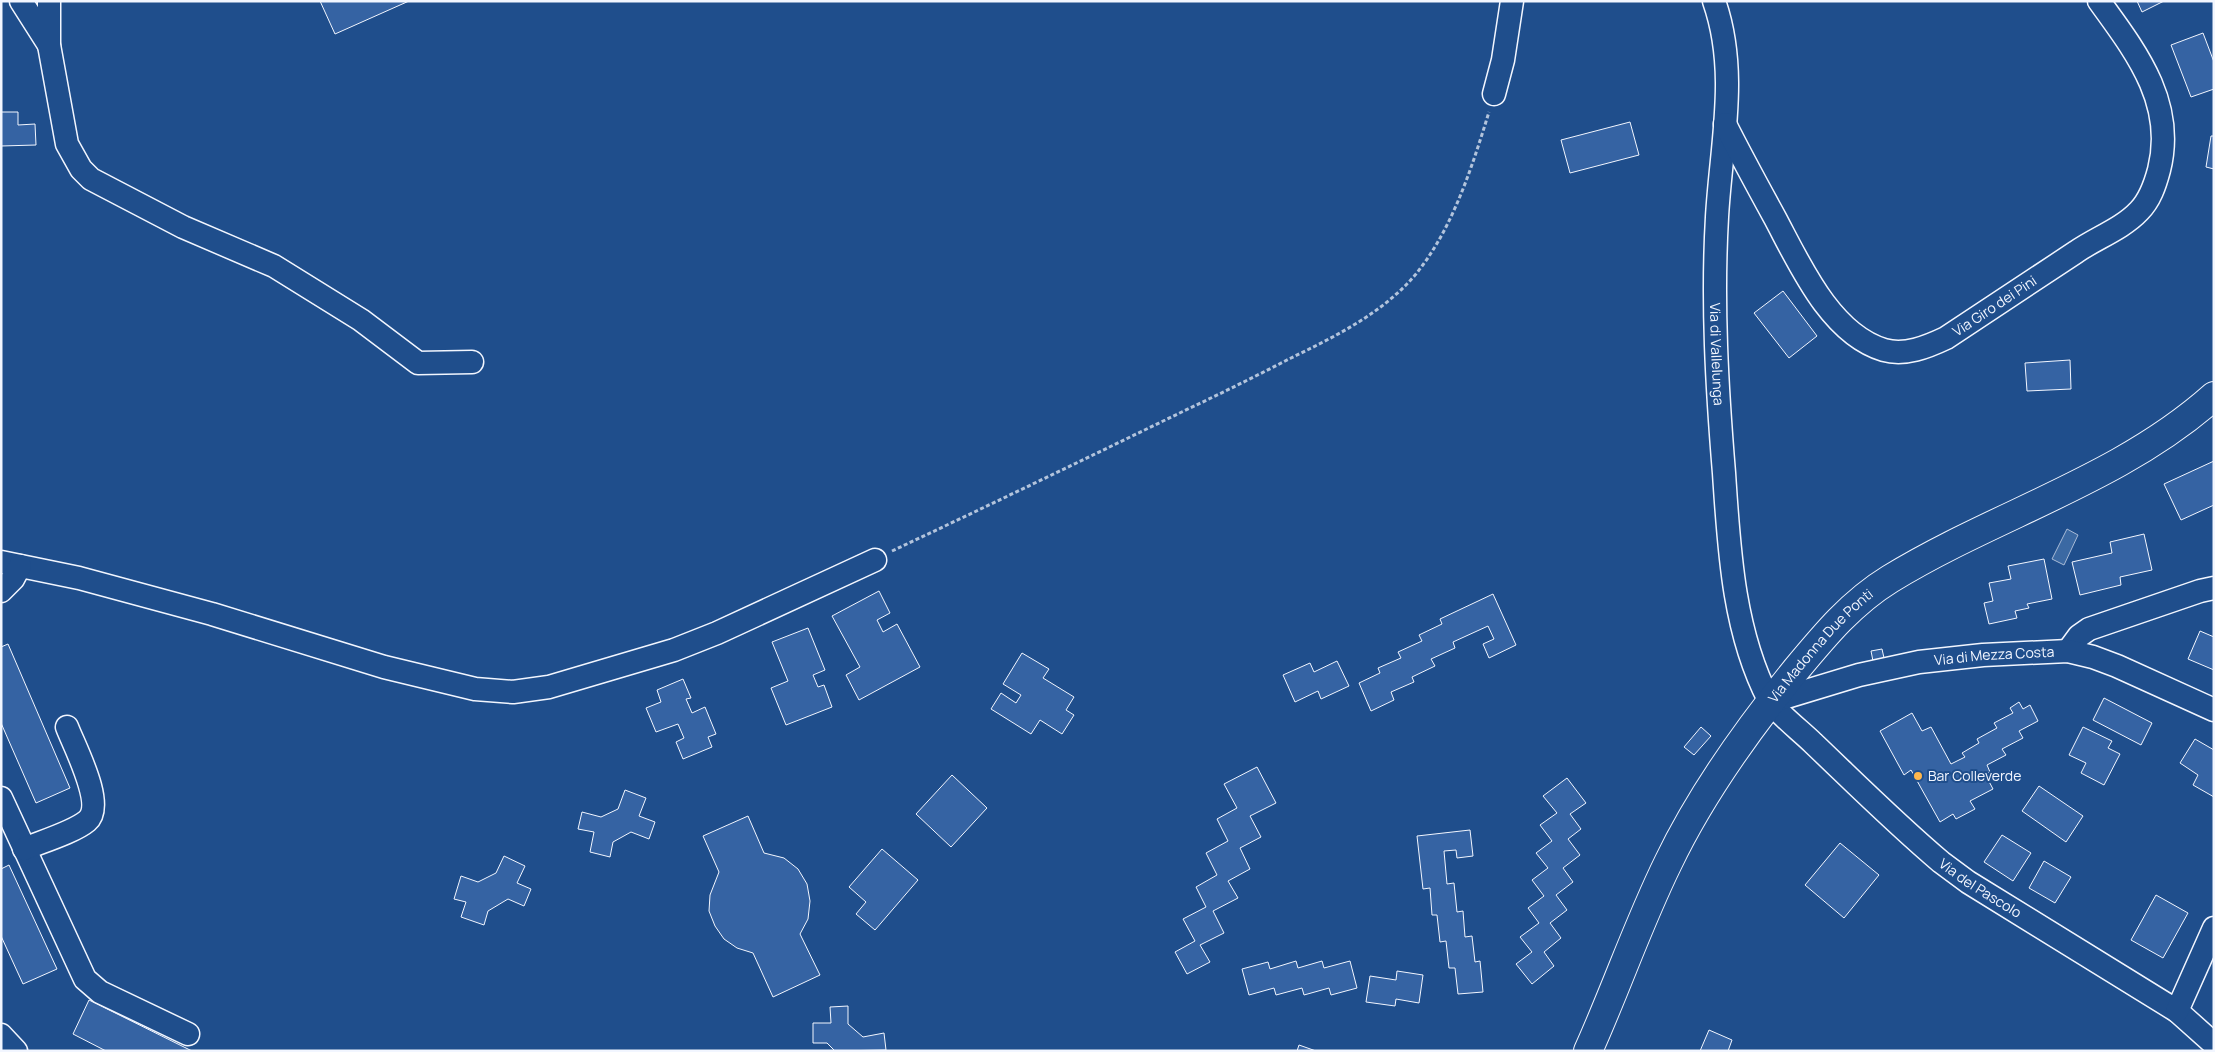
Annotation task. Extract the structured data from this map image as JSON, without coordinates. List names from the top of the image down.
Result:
{
  "streets": {
    "main road": ["Via Madonna Due Ponti"],
    "street": [
      "Via Giro dei Pini",
      "Via di Vallelunga",
      "Via di Mezza Costa",
      "Via del Pascolo"
    ]
  },
  "crossings": [
    ["Via Giro dei Pini", "Via di Vallelunga"],
    ["Via di Vallelunga", "Via Madonna Due Ponti"],
    ["Via di Vallelunga", "Via di Mezza Costa"],
    ["Via di Vallelunga", "Via del Pascolo"],
    ["Via Madonna Due Ponti", "Via di Mezza Costa"],
    ["Via Madonna Due Ponti", "Via del Pascolo"],
    ["Via di Mezza Costa", "Via del Pascolo"]
  ],
  "places": ["Bar Colleverde"]
}
